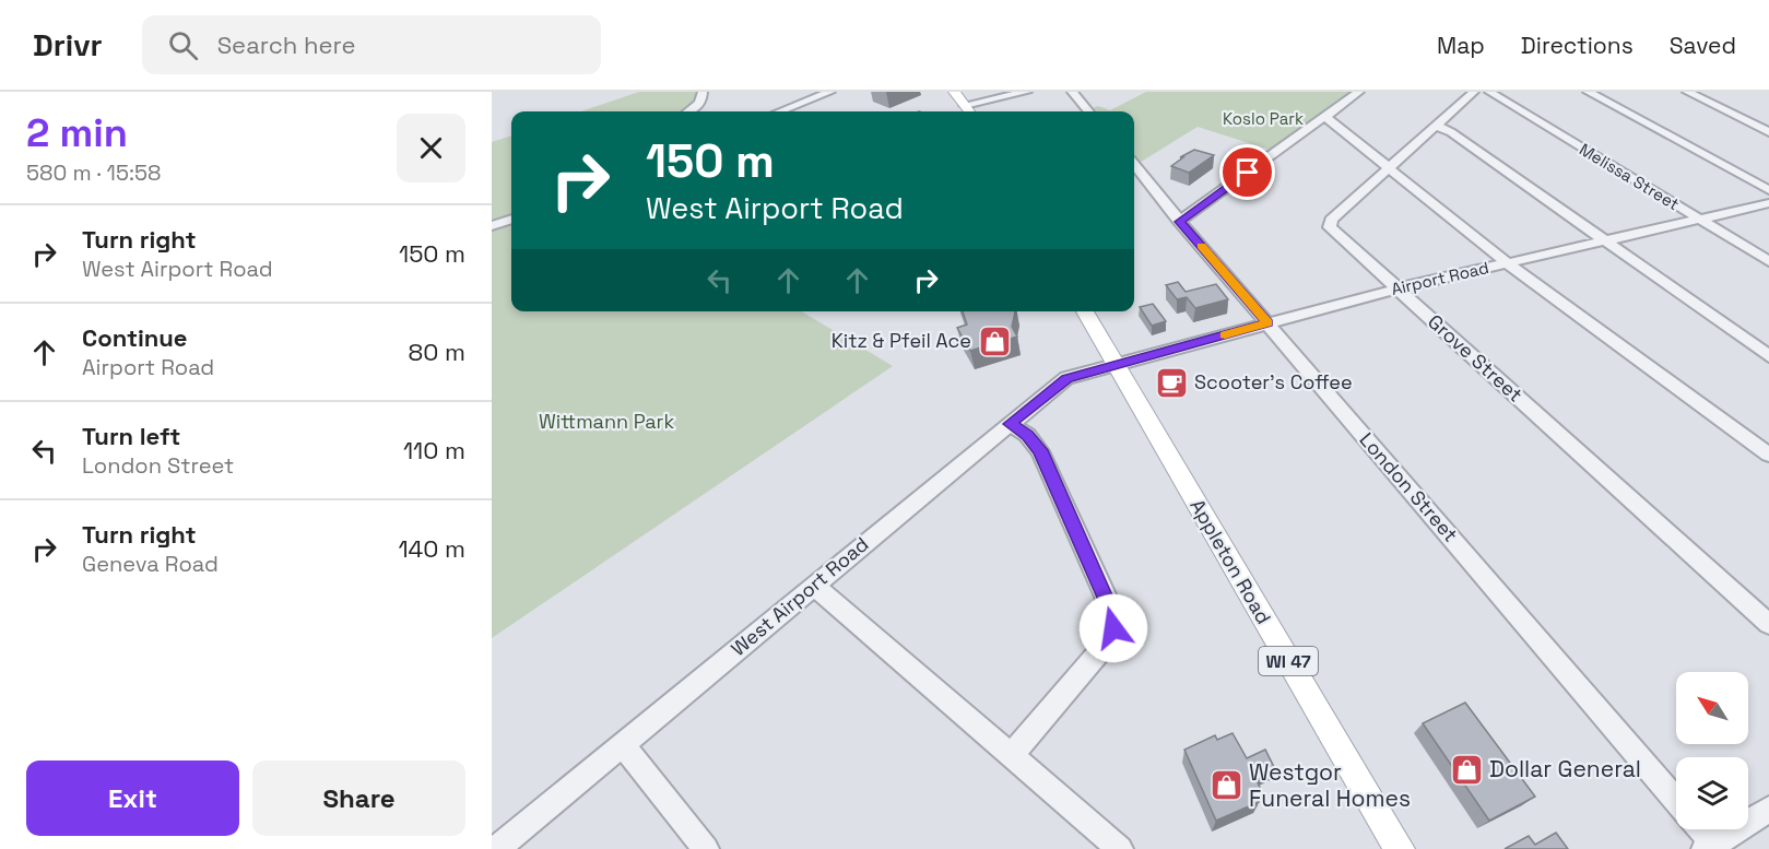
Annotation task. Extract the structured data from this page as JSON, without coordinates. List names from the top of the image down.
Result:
{
  "streets": {
    "main road": ["Appleton Road", "WI 47"],
    "street": [
      "Melissa Street",
      "Airport Road",
      "Grove Street",
      "London Street",
      "West Airport Road"
    ]
  },
  "crossings": [
    ["Melissa Street", "Airport Road"],
    ["Airport Road", "Grove Street"],
    ["Airport Road", "London Street"],
    ["Airport Road", "Appleton Road"],
    ["Airport Road", "West Airport Road"],
    ["Appleton Road", "West Airport Road"]
  ],
  "parks": ["Koslo Park", "Wittmann Park"],
  "places": {
    "shop": ["Kitz & Pfeil Ace", "Dollar General", "Westgor Funeral Homes"],
    "cafe": ["Scooter's Coffee"]
  },
  "north": "top left",
  "page": {
    "header": "Drivr",
    "search": "Search here",
    "nav": ["Map", "Directions", "Saved"],
    "heading": ["2 min", "580 m · 15:58"],
    "turn": ["150 m", "West Airport Road"],
    "list": [
      {
        "name": "Turn right",
        "note": "West Airport Road",
        "value": "150 m"
      },
      {
        "name": "Continue",
        "note": "Airport Road",
        "value": "80 m"
      },
      {
        "name": "Turn left",
        "note": "London Street",
        "value": "110 m"
      },
      {
        "name": "Turn right",
        "note": "Geneva Road",
        "value": "140 m"
      }
    ],
    "buttons": ["Exit", "Share"]
  }
}
